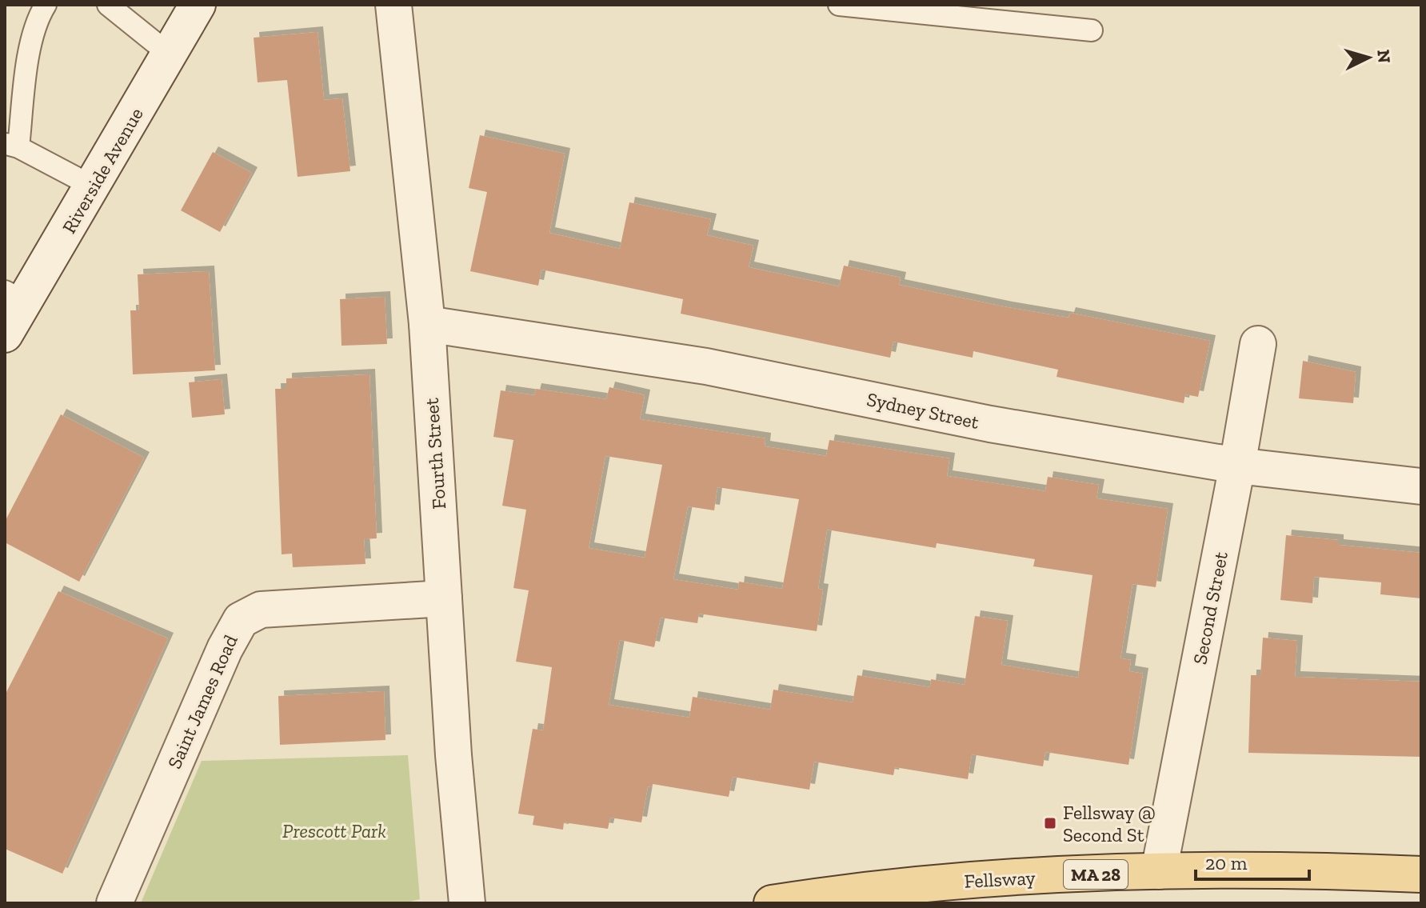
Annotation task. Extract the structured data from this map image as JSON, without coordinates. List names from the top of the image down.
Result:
{
  "streets": {
    "main road": ["MA 28", "Fellsway"],
    "street": [
      "Riverside Avenue",
      "Sydney Street",
      "Fourth Street",
      "Second Street",
      "Saint James Road"
    ]
  },
  "crossings": [
    ["Sydney Street", "Fourth Street"],
    ["Sydney Street", "Second Street"],
    ["Fourth Street", "Saint James Road"],
    ["Second Street", "Fellsway"]
  ],
  "parks": ["Prescott Park"],
  "places": {
    "transit": ["Fellsway @ Second St"]
  },
  "scale_bar": "20 m",
  "north": "right"
}
